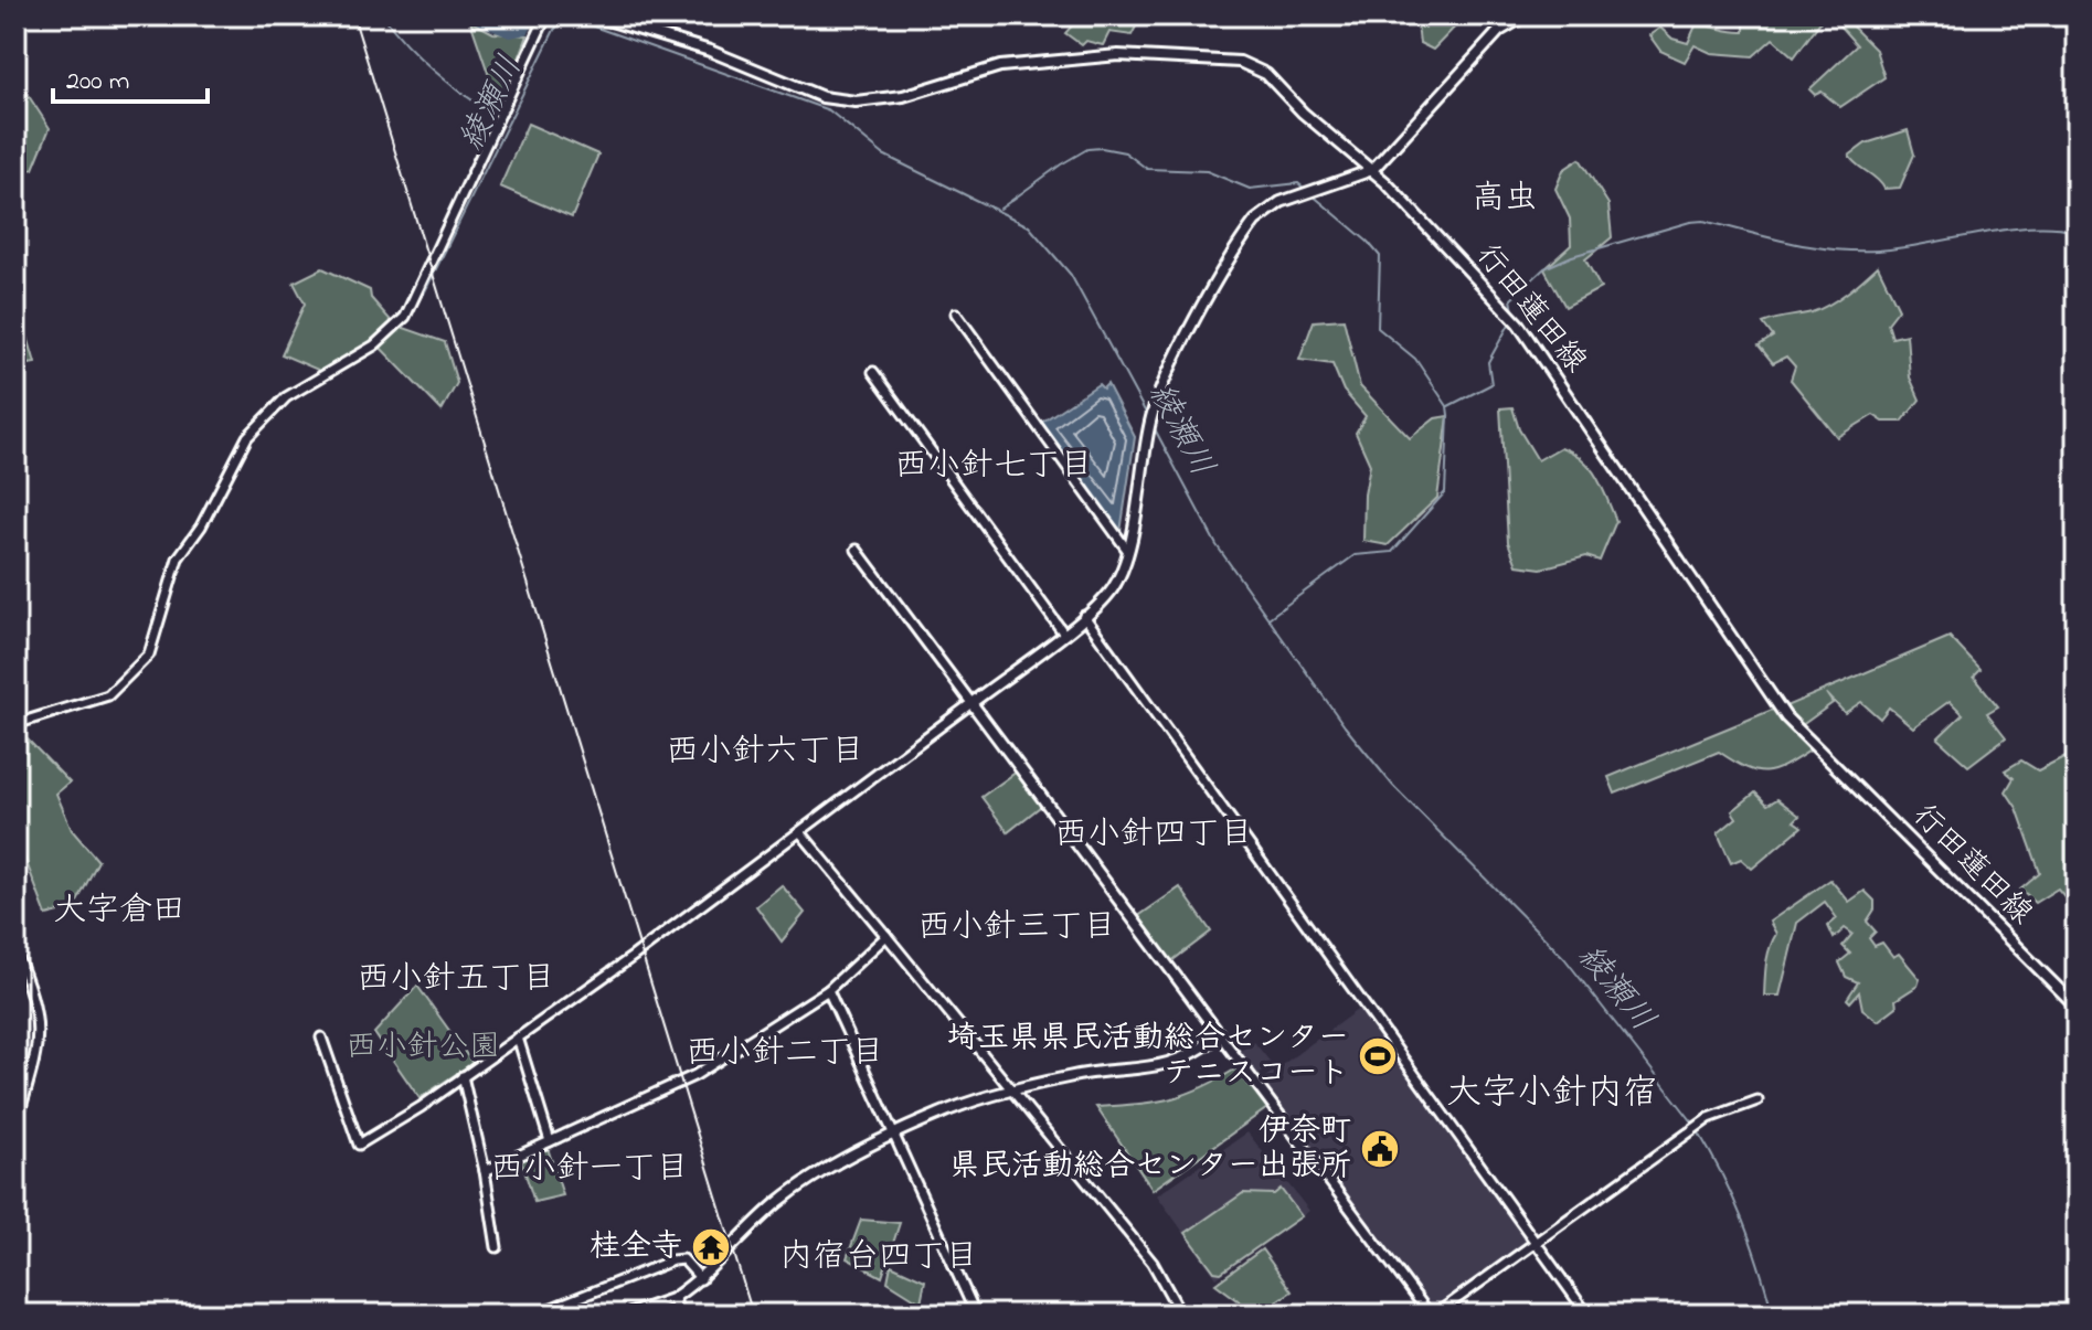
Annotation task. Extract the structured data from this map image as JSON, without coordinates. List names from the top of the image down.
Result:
{
  "streets": {
    "main road": ["行田蓮田線"]
  },
  "districts": [
    "高虫",
    "西小針七丁目",
    "西小針六丁目",
    "西小針四丁目",
    "大字倉田",
    "西小針三丁目",
    "西小針五丁目",
    "西小針二丁目",
    "大字小針内宿",
    "西小針一丁目",
    "内宿台四丁目"
  ],
  "water": ["綾瀬川"],
  "parks": ["西小針公園"],
  "places": {
    "sports": ["埼玉県県民活動総合センター テニスコート"],
    "public building": ["伊奈町 県民活動総合センター出張所"],
    "temple": ["桂全寺"]
  },
  "scale_bar": "200 m"
}
